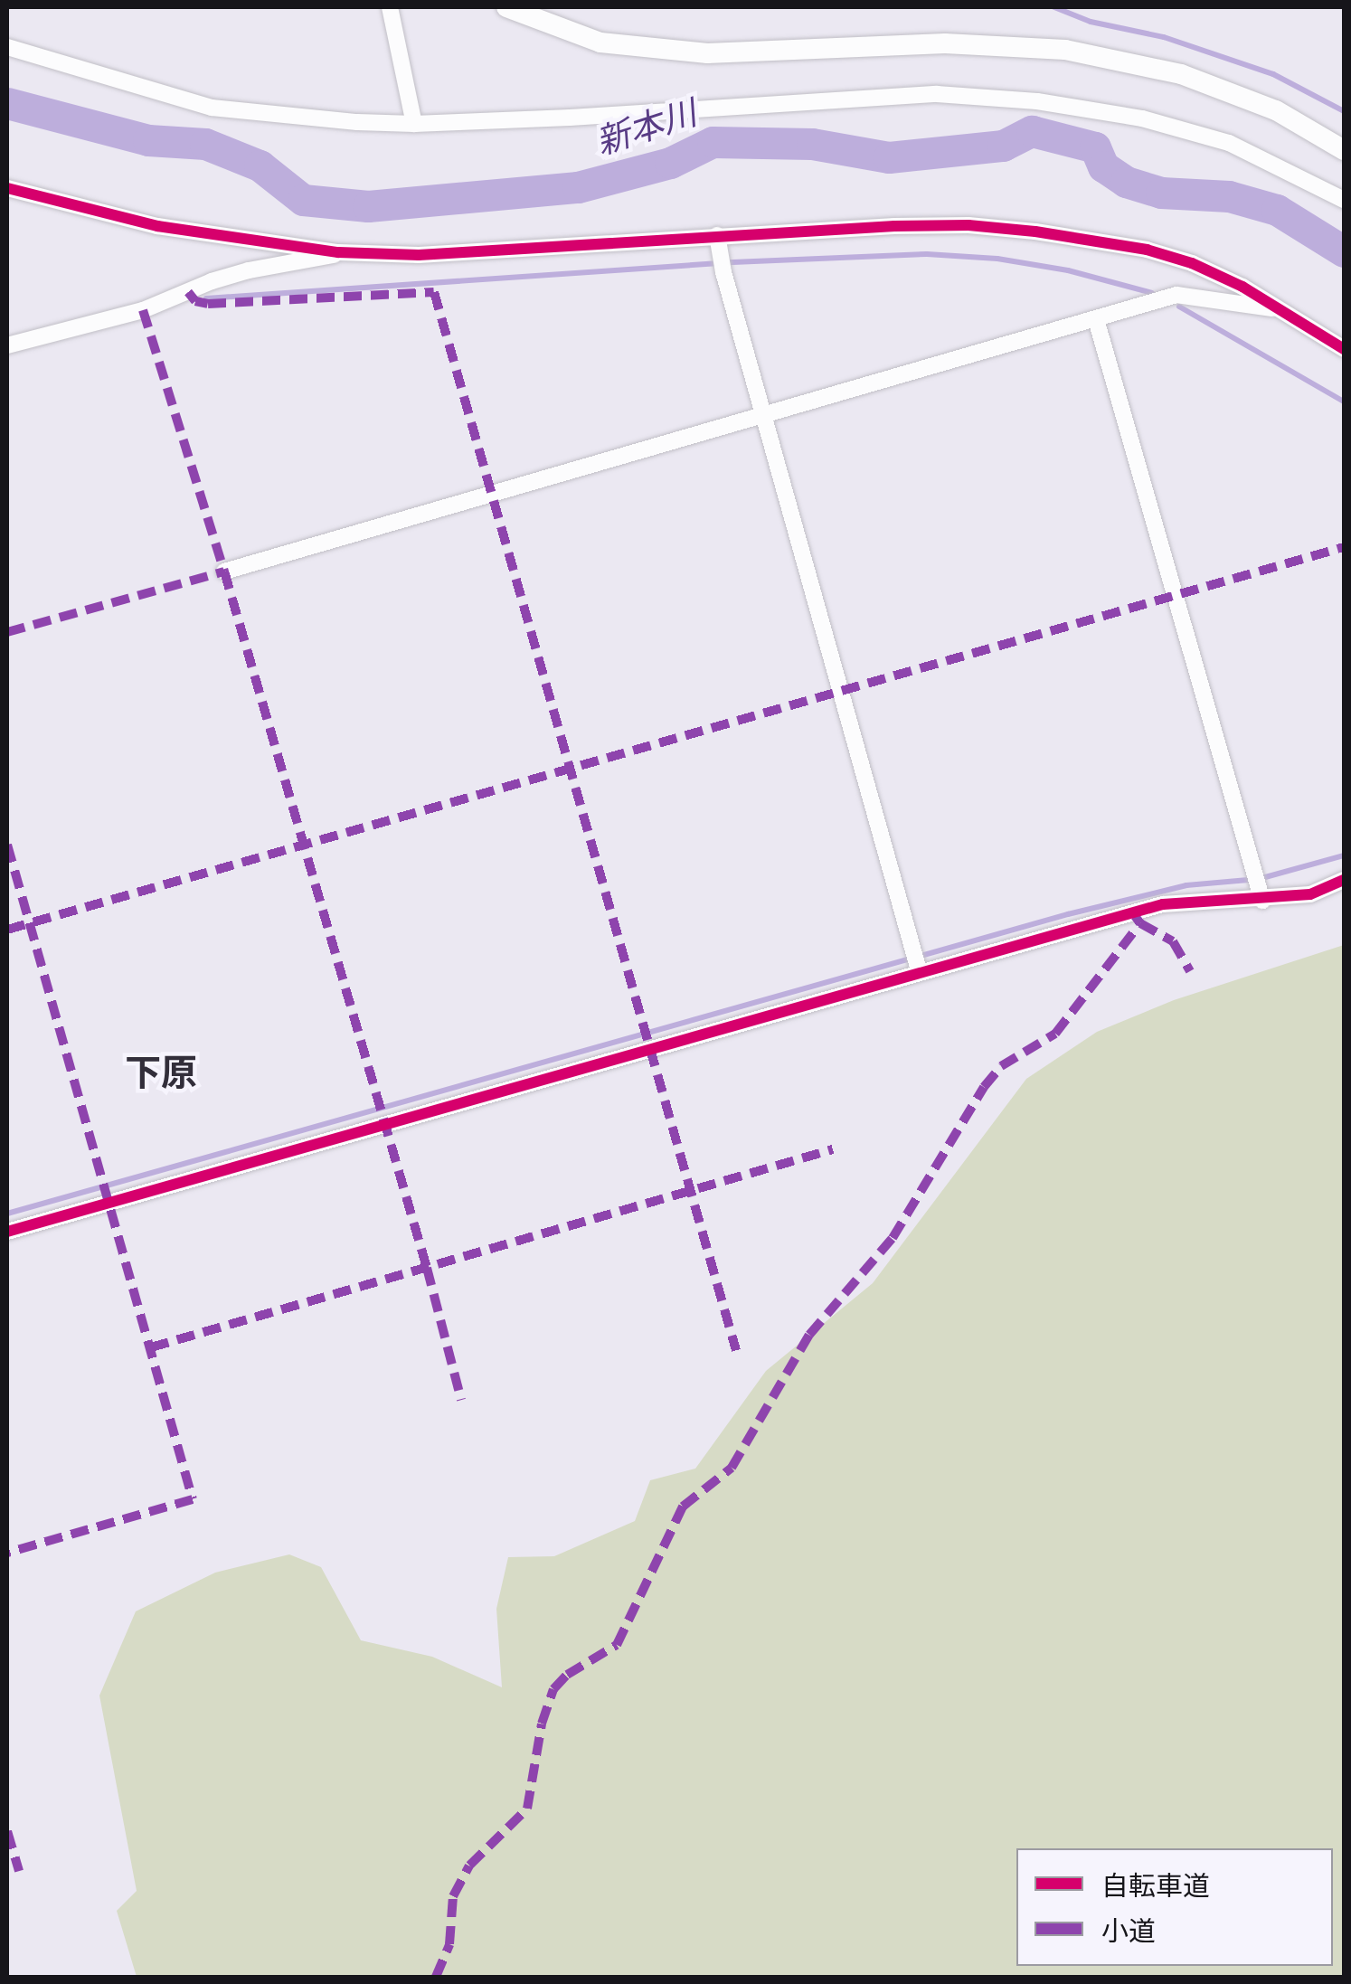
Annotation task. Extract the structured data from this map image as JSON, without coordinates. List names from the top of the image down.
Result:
{
  "districts": ["下原"],
  "water": ["新本川"],
  "legend": ["自転車道", "小道"]
}
